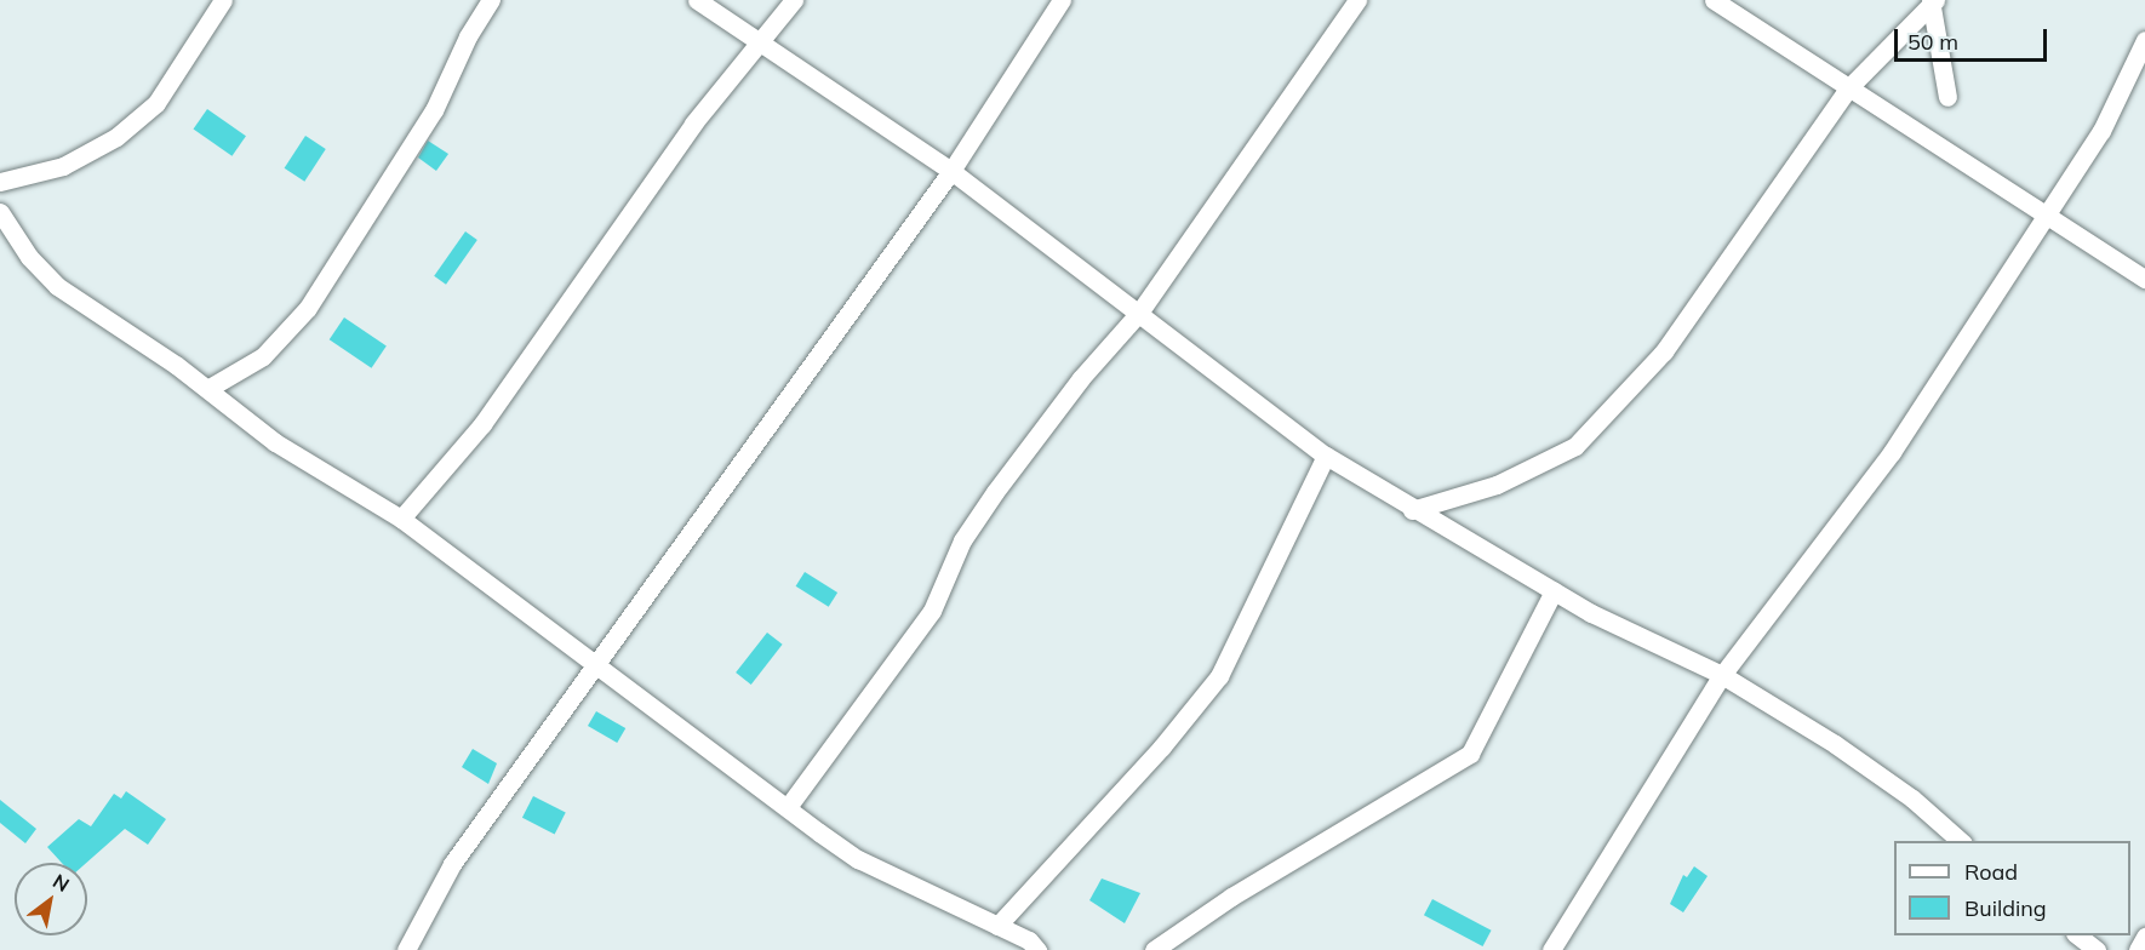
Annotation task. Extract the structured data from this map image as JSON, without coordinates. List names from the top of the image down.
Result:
{
  "legend": ["Road", "Building"],
  "scale_bar": "50 m",
  "north": "top right"
}
